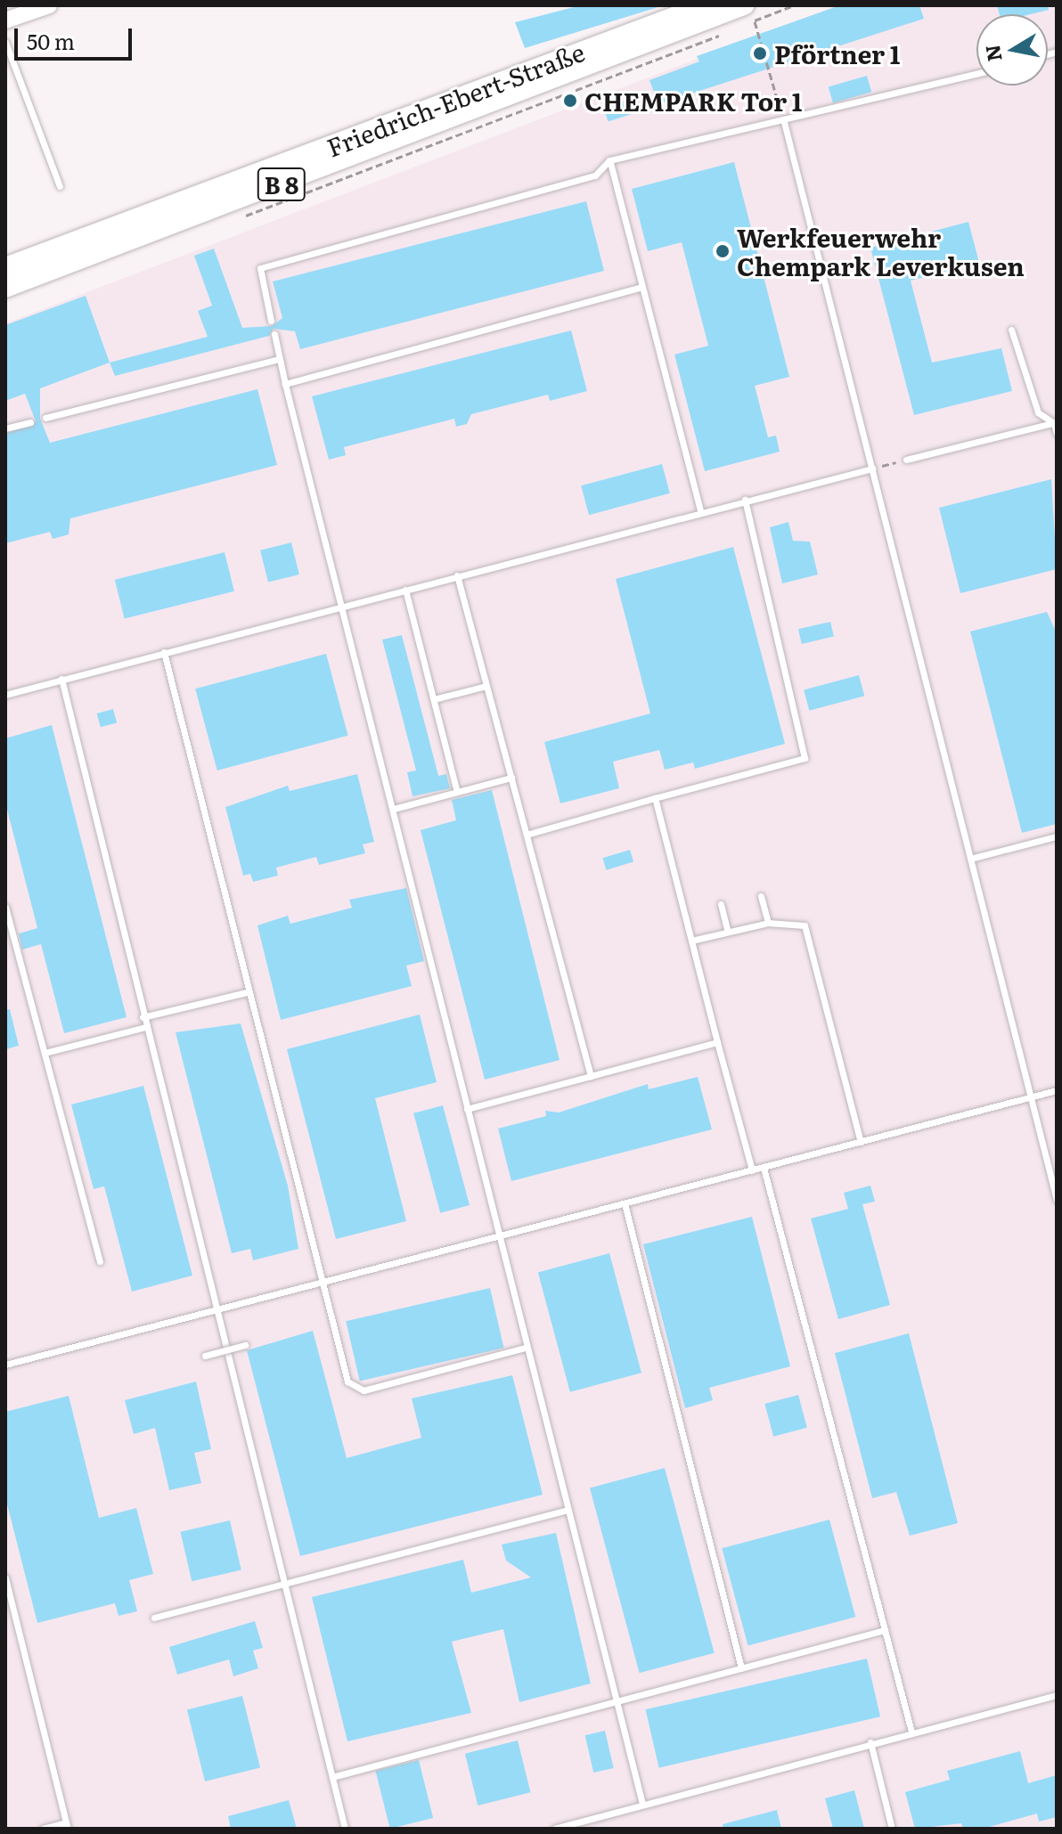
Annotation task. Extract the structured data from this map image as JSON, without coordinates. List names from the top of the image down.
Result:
{
  "streets": {
    "main road": ["Friedrich-Ebert-Straße", "B 8"]
  },
  "places": ["Pförtner 1", "CHEMPARK Tor 1", "Werkfeuerwehr Chempark Leverkusen"],
  "scale_bar": "50 m",
  "north": "left"
}
